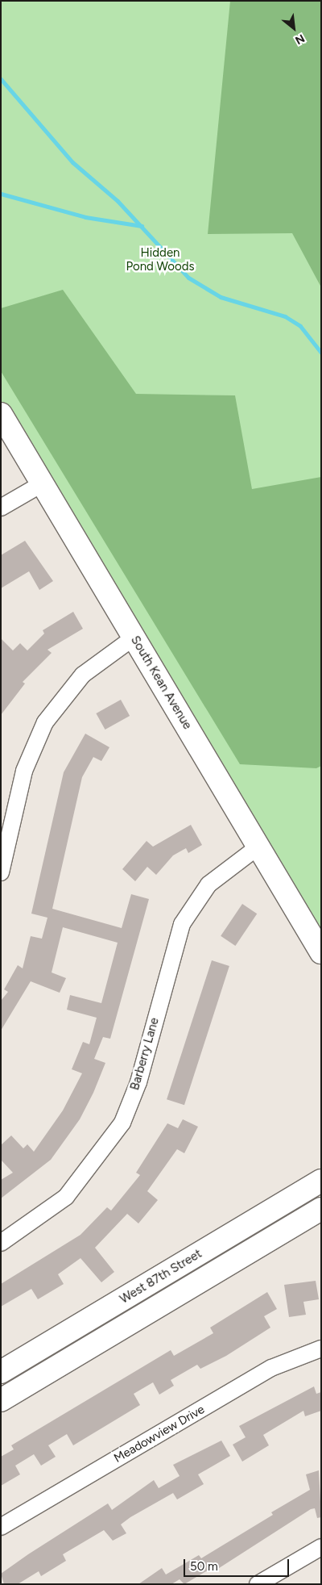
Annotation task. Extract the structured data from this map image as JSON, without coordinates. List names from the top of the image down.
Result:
{
  "streets": {
    "main road": ["South Kean Avenue", "West 87th Street"],
    "street": ["Barberry Lane", "Meadowview Drive"]
  },
  "crossings": [
    ["South Kean Avenue", "Barberry Lane"]
  ],
  "parks": ["Hidden Pond Woods"],
  "scale_bar": "50 m",
  "north": "bottom right"
}
